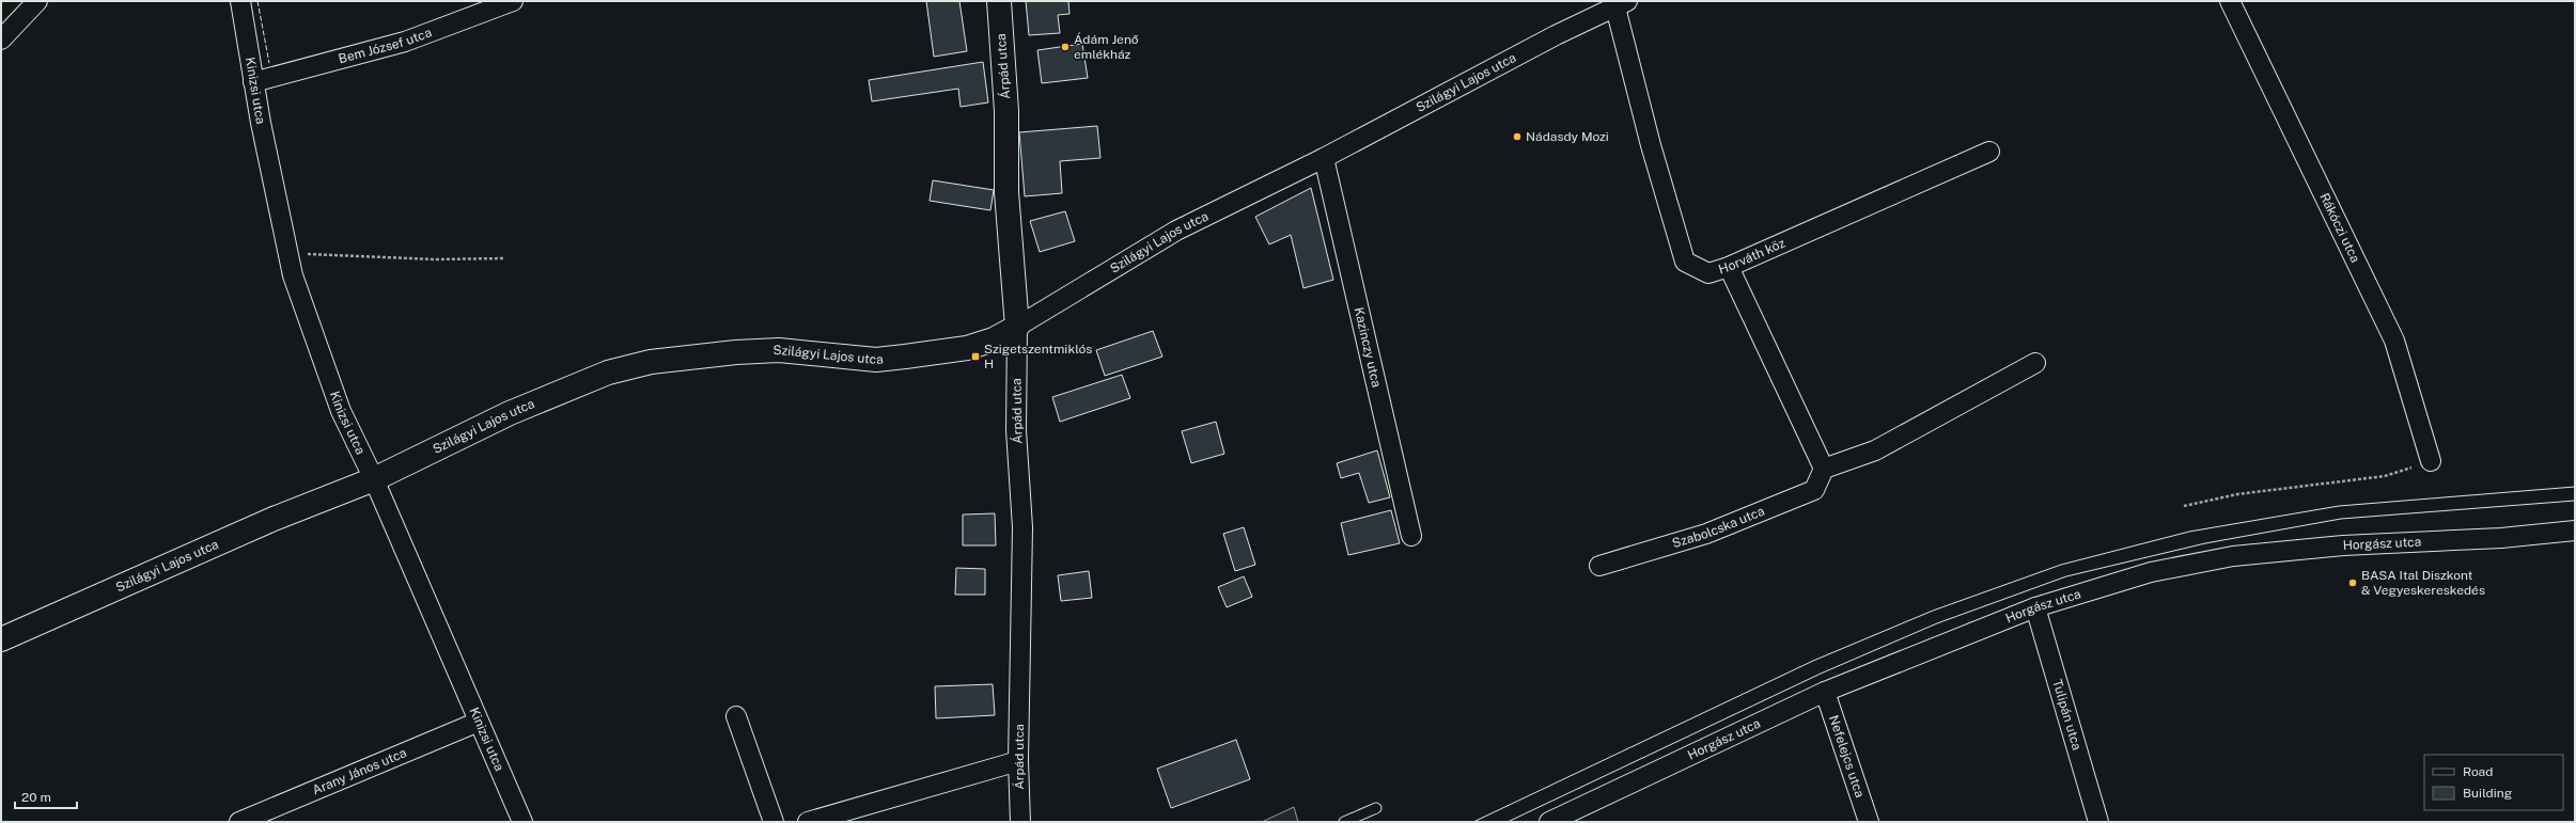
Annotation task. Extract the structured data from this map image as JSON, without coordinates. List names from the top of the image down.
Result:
{
  "streets": {
    "street": [
      "Bem József utca",
      "Árpád utca",
      "Szilágyi Lajos utca",
      "Kinizsi utca",
      "Rákóczi utca",
      "Horváth köz",
      "Kazinczy utca",
      "Szabolcska utca",
      "Horgász utca",
      "Tulipán utca",
      "Nefelejcs utca",
      "Arany János utca"
    ]
  },
  "crossings": [
    ["Bem József utca", "Kinizsi utca"],
    ["Árpád utca", "Szilágyi Lajos utca"],
    ["Szilágyi Lajos utca", "Kinizsi utca"],
    ["Szilágyi Lajos utca", "Horváth köz"],
    ["Szilágyi Lajos utca", "Kazinczy utca"],
    ["Kinizsi utca", "Arany János utca"],
    ["Horgász utca", "Tulipán utca"],
    ["Horgász utca", "Nefelejcs utca"]
  ],
  "places": {
    "other": ["Ádám Jenő emlékház", "Nádasdy Mozi", "BASA Ital Diszkont & Vegyeskereskedés"],
    "transit": ["Szigetszentmiklós H"]
  },
  "legend": ["Road", "Building"],
  "scale_bar": "20 m"
}
